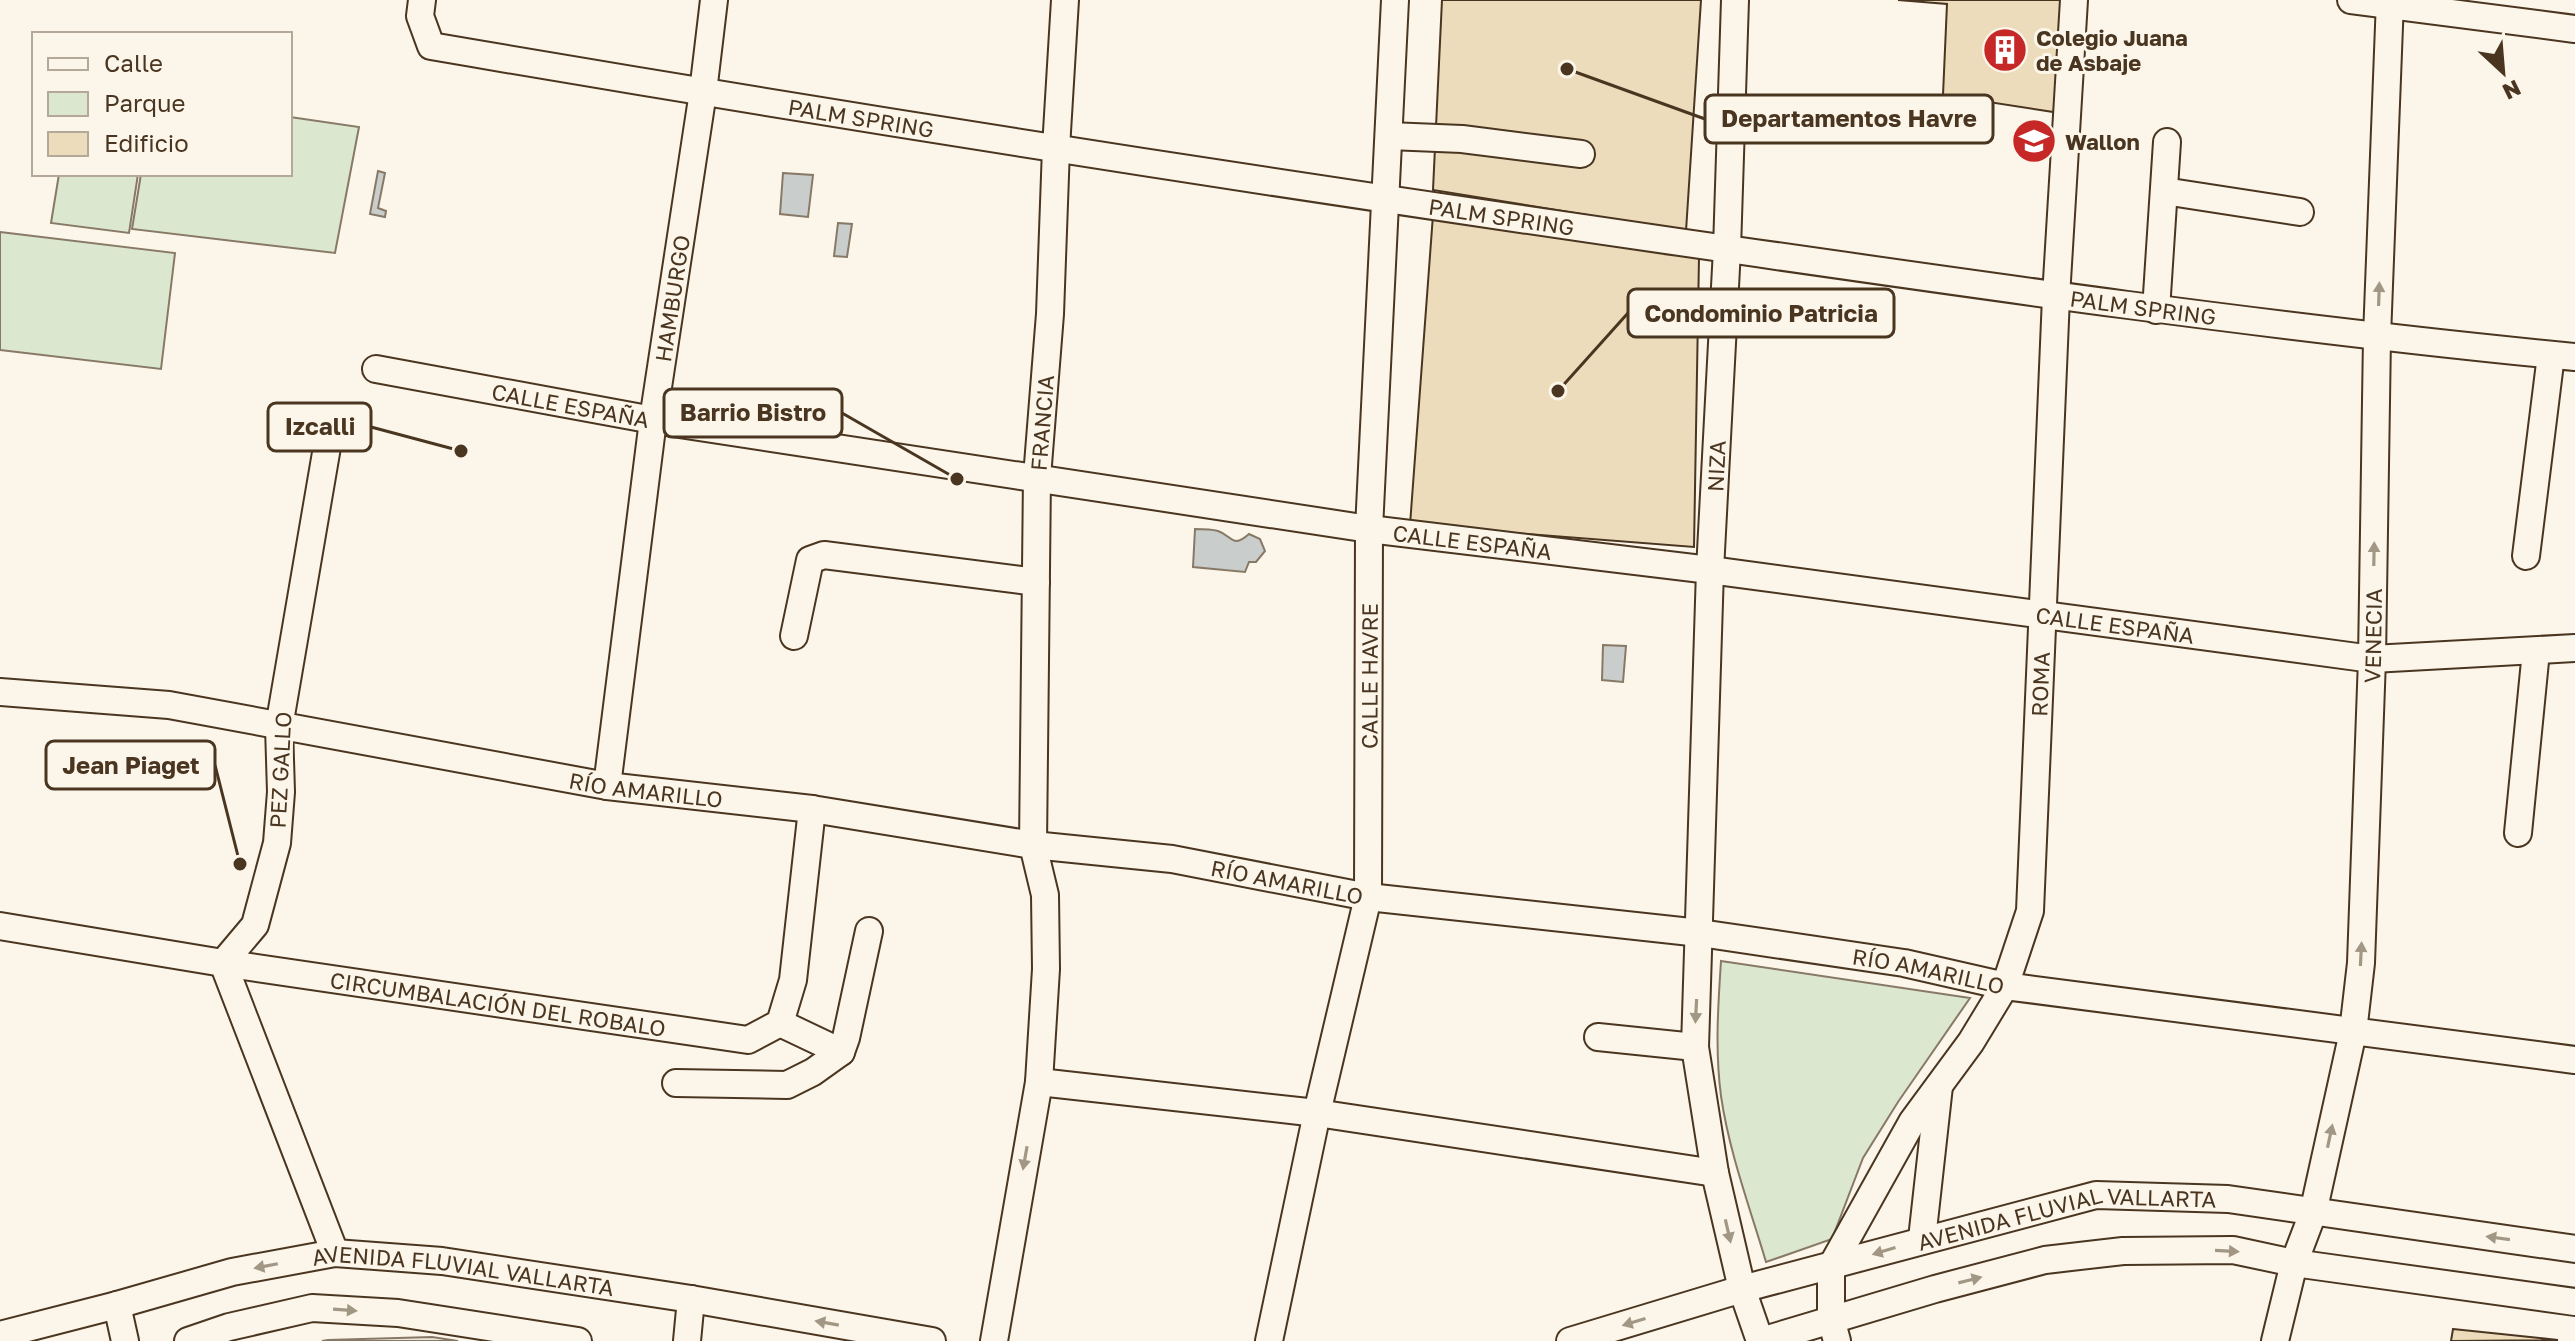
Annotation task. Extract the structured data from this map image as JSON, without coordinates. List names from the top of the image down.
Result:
{
  "streets": {
    "street": [
      "PALM SPRING",
      "HAMBURGO",
      "CALLE ESPAÑA",
      "FRANCIA",
      "NIZA",
      "VENECIA",
      "CALLE HAVRE",
      "ROMA",
      "PEZ GALLO",
      "RÍO AMARILLO",
      "CIRCUMBALACIÓN DEL ROBALO",
      "AVENIDA FLUVIAL VALLARTA"
    ]
  },
  "crossings": [
    ["PALM SPRING", "HAMBURGO"],
    ["PALM SPRING", "FRANCIA"],
    ["PALM SPRING", "NIZA"],
    ["PALM SPRING", "VENECIA"],
    ["PALM SPRING", "CALLE HAVRE"],
    ["PALM SPRING", "ROMA"],
    ["HAMBURGO", "CALLE ESPAÑA"],
    ["HAMBURGO", "RÍO AMARILLO"],
    ["CALLE ESPAÑA", "FRANCIA"],
    ["CALLE ESPAÑA", "NIZA"],
    ["CALLE ESPAÑA", "VENECIA"],
    ["CALLE ESPAÑA", "CALLE HAVRE"],
    ["CALLE ESPAÑA", "ROMA"],
    ["FRANCIA", "RÍO AMARILLO"],
    ["NIZA", "RÍO AMARILLO"],
    ["NIZA", "AVENIDA FLUVIAL VALLARTA"],
    ["VENECIA", "RÍO AMARILLO"],
    ["VENECIA", "AVENIDA FLUVIAL VALLARTA"],
    ["CALLE HAVRE", "RÍO AMARILLO"],
    ["ROMA", "RÍO AMARILLO"],
    ["ROMA", "AVENIDA FLUVIAL VALLARTA"],
    ["PEZ GALLO", "RÍO AMARILLO"],
    ["PEZ GALLO", "CIRCUMBALACIÓN DEL ROBALO"]
  ],
  "places": {
    "building": ["Colegio Juana de Asbaje"],
    "other": [
      "Departamentos Havre",
      "Condominio Patricia",
      "Izcalli",
      "Barrio Bistro",
      "Jean Piaget"
    ],
    "school or university": ["Wallon"]
  },
  "legend": ["Calle", "Parque", "Edificio"],
  "north": "bottom right"
}
